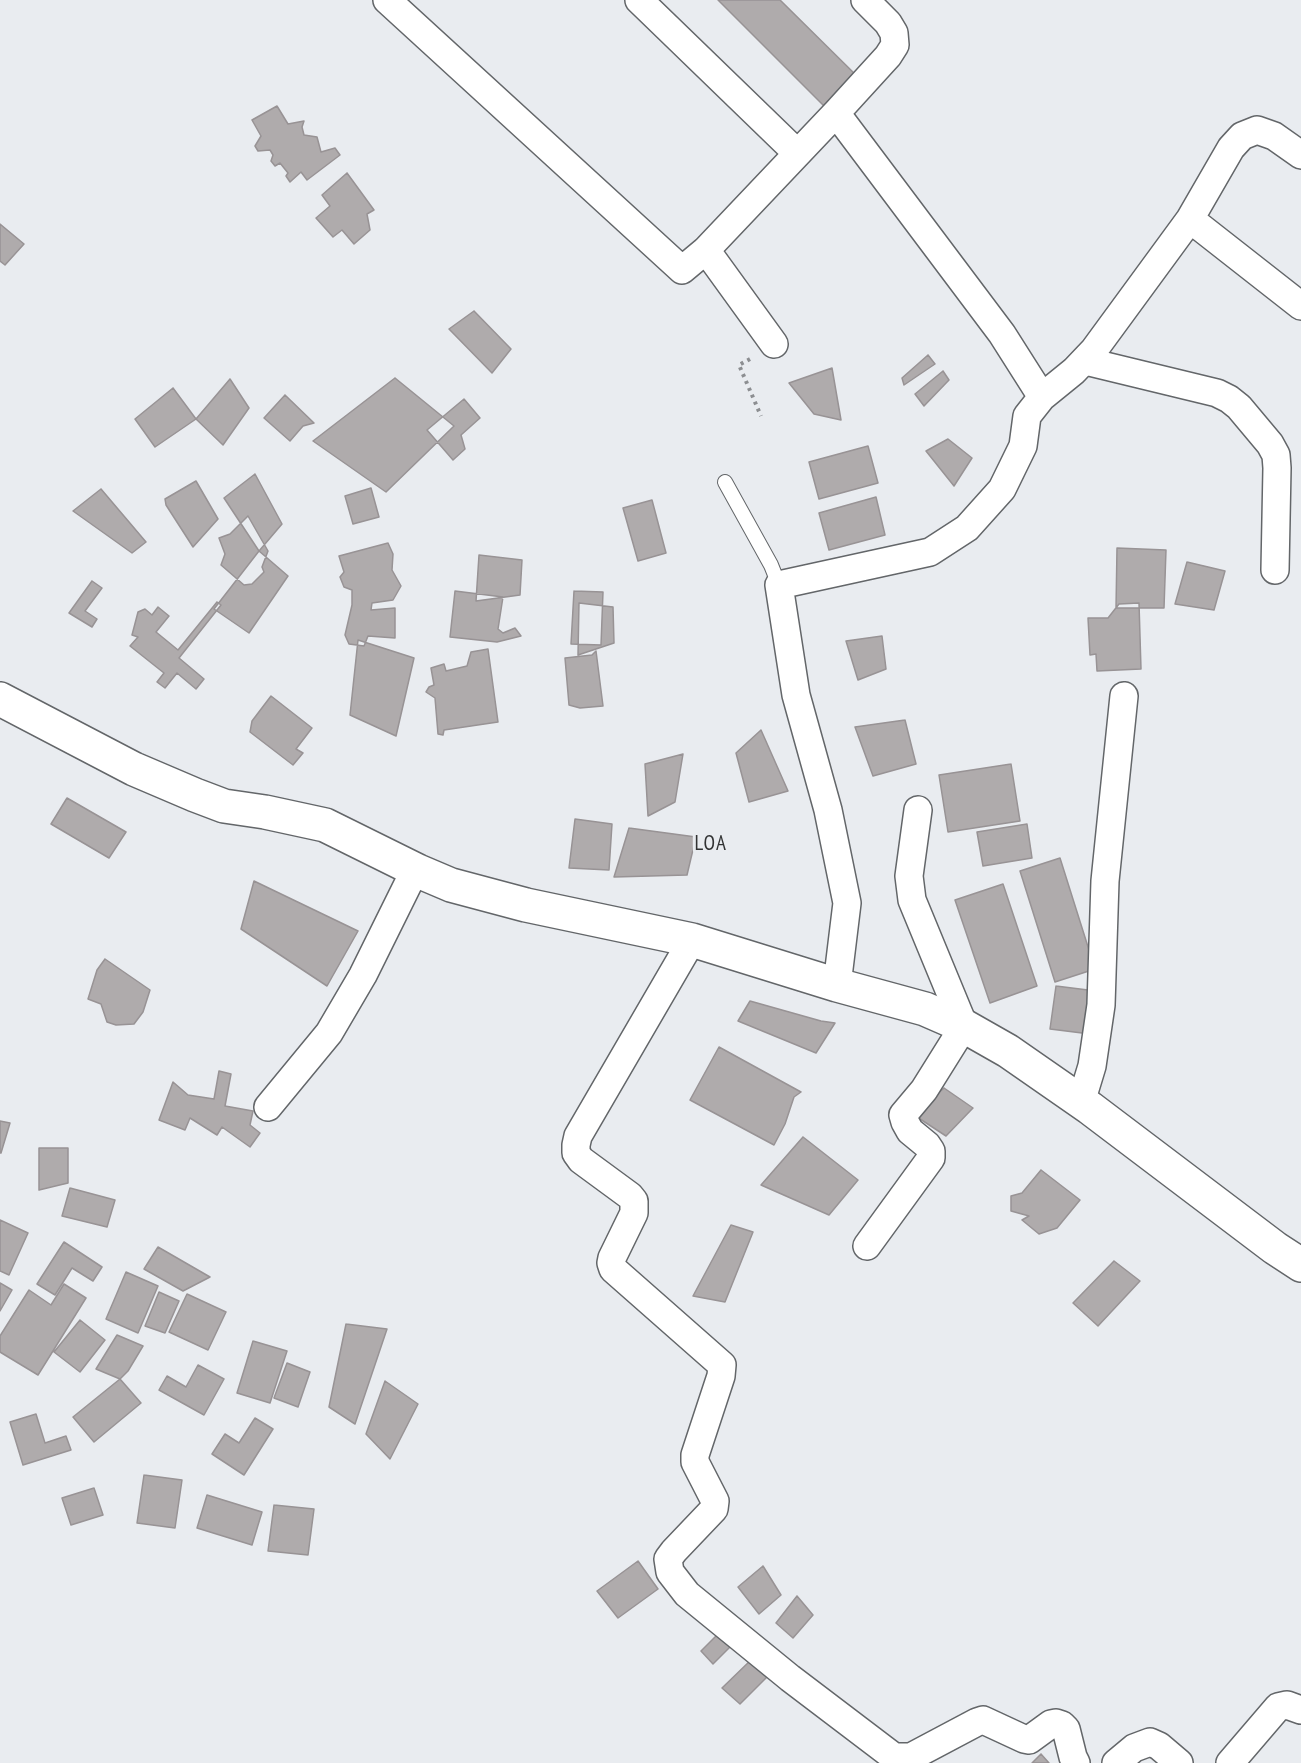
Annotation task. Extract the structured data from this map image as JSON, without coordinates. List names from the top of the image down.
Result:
{
  "districts": ["LOA"]
}
